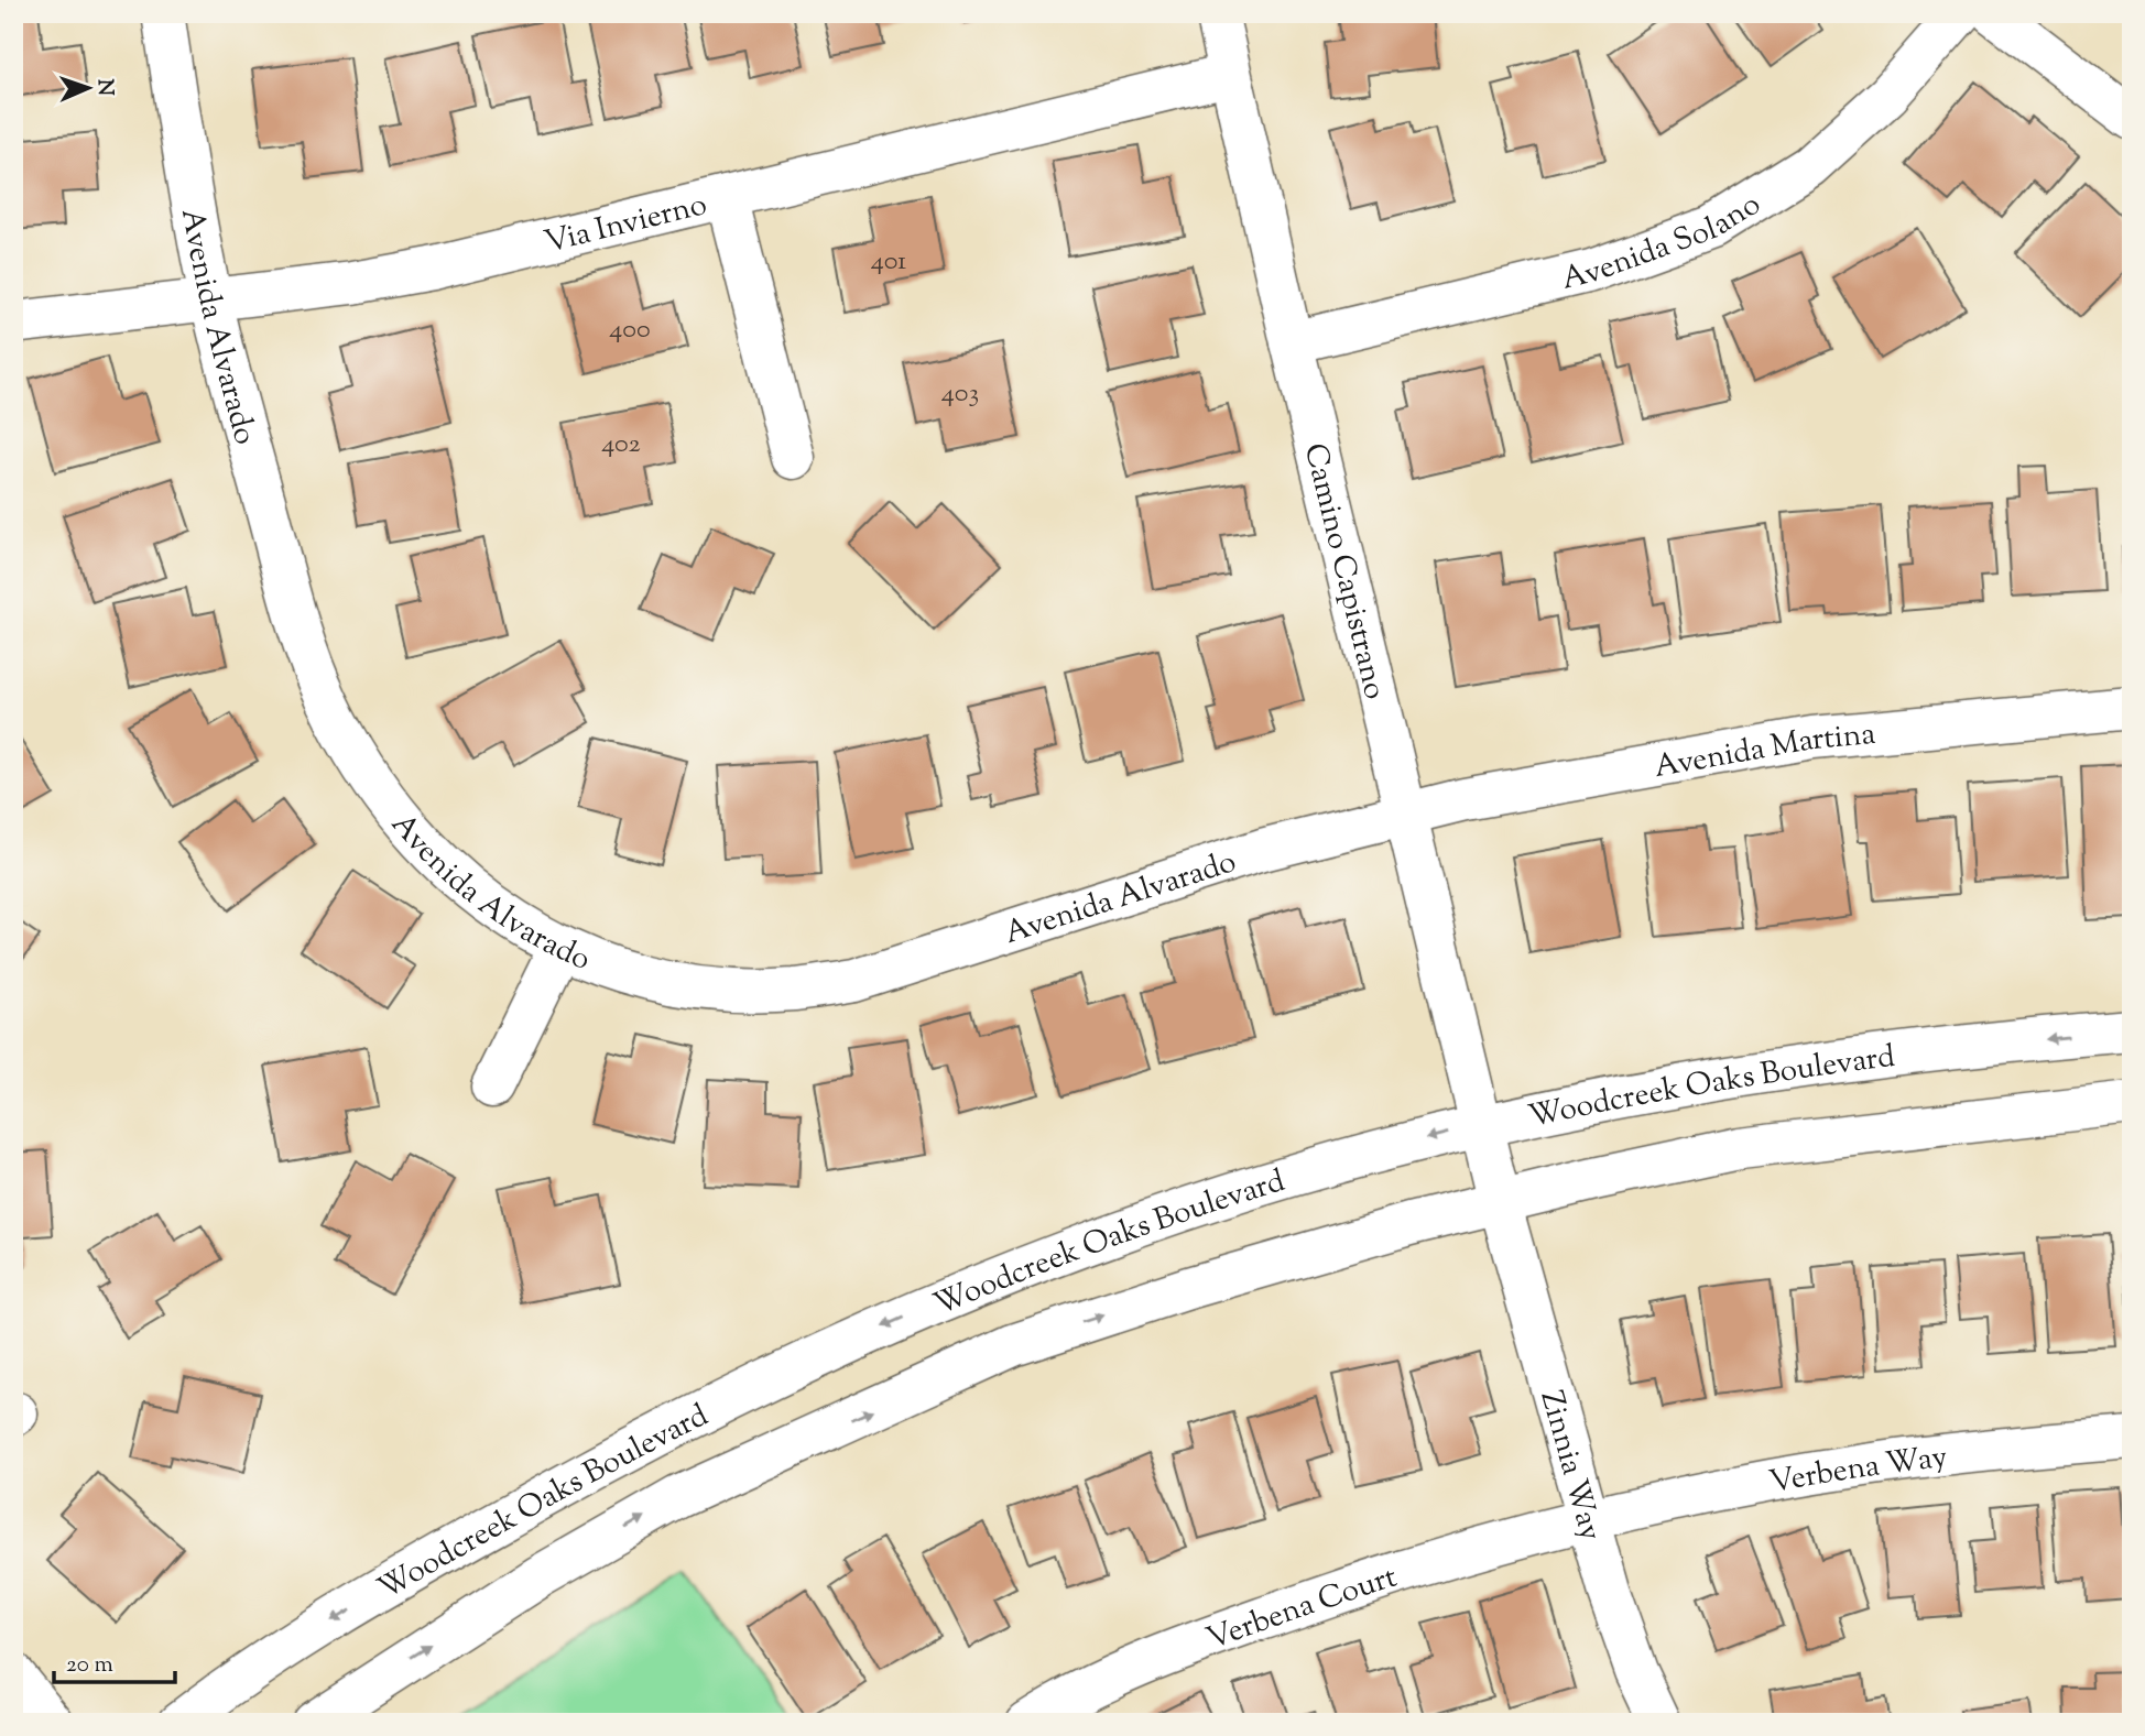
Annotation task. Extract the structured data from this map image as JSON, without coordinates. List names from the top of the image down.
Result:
{
  "streets": {
    "street": [
      "Via Invierno",
      "Avenida Solano",
      "Avenida Alvarado",
      "Camino Capistrano",
      "Avenida Martina",
      "Woodcreek Oaks Boulevard",
      "Zinnia Way",
      "Verbena Way",
      "Verbena Court"
    ]
  },
  "crossings": [
    ["Via Invierno", "Avenida Alvarado"],
    ["Via Invierno", "Camino Capistrano"],
    ["Avenida Solano", "Camino Capistrano"],
    ["Avenida Alvarado", "Camino Capistrano"],
    ["Avenida Alvarado", "Avenida Martina"],
    ["Camino Capistrano", "Avenida Martina"],
    ["Camino Capistrano", "Woodcreek Oaks Boulevard"],
    ["Camino Capistrano", "Zinnia Way"],
    ["Woodcreek Oaks Boulevard", "Zinnia Way"],
    ["Zinnia Way", "Verbena Way"],
    ["Zinnia Way", "Verbena Court"],
    ["Verbena Way", "Verbena Court"]
  ],
  "house_numbers": [
    "401",
    "400",
    "403",
    "402"
  ],
  "scale_bar": "20 m",
  "north": "right"
}
